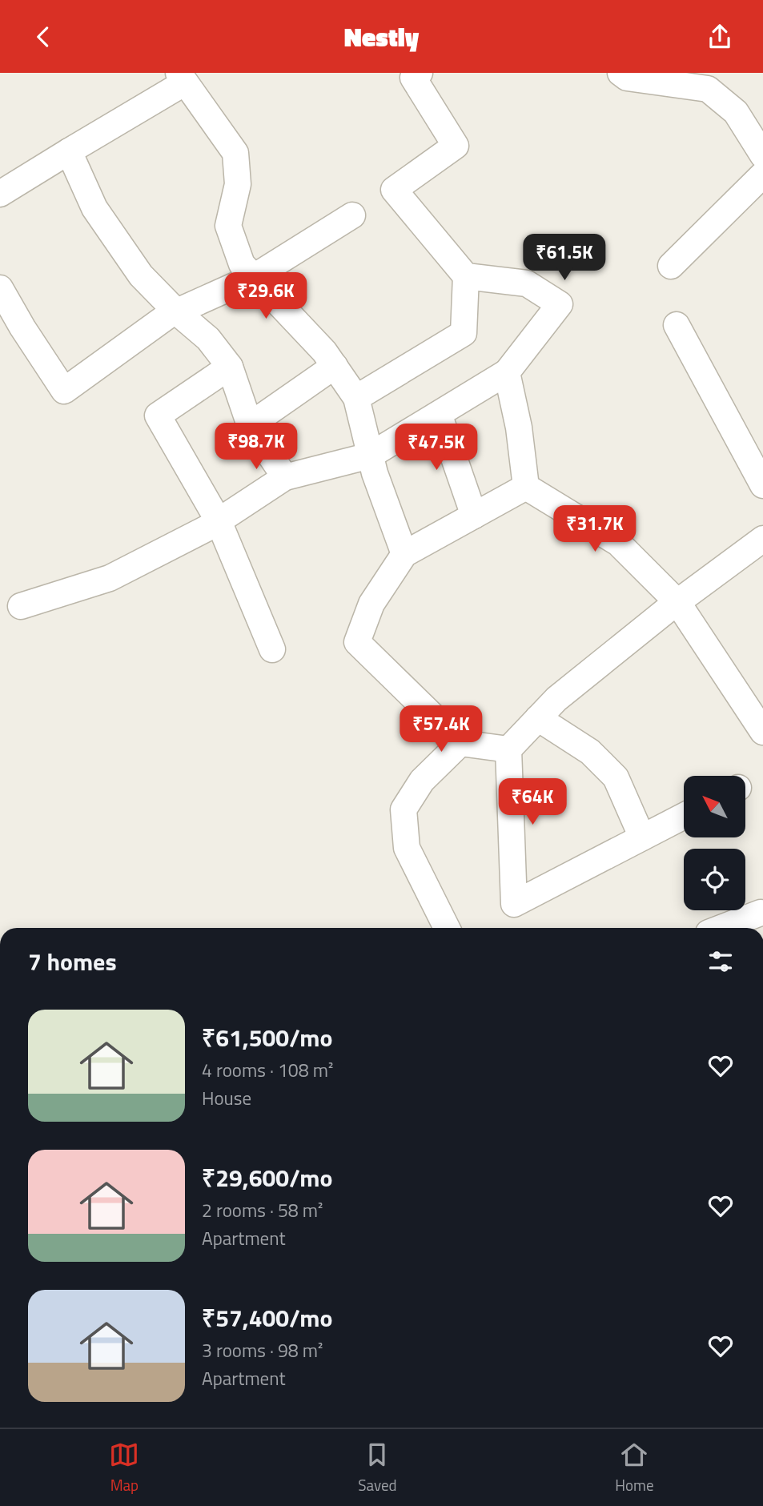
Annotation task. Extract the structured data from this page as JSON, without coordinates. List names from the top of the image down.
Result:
{
  "north": "top left",
  "page": {
    "header": "Nestly",
    "price": [
      "₹61.5K",
      "₹29.6K",
      "₹98.7K",
      "₹47.5K",
      "₹31.7K",
      "₹57.4K",
      "₹64K"
    ],
    "heading": "7 homes",
    "list": [
      {
        "name": "₹61,500/mo",
        "note": "4 rooms · 108 m² · House"
      },
      {
        "name": "₹29,600/mo",
        "note": "2 rooms · 58 m² · Apartment"
      },
      {
        "name": "₹57,400/mo",
        "note": "3 rooms · 98 m² · Apartment"
      }
    ],
    "tabs": ["Map", "Saved", "Home"]
  }
}
